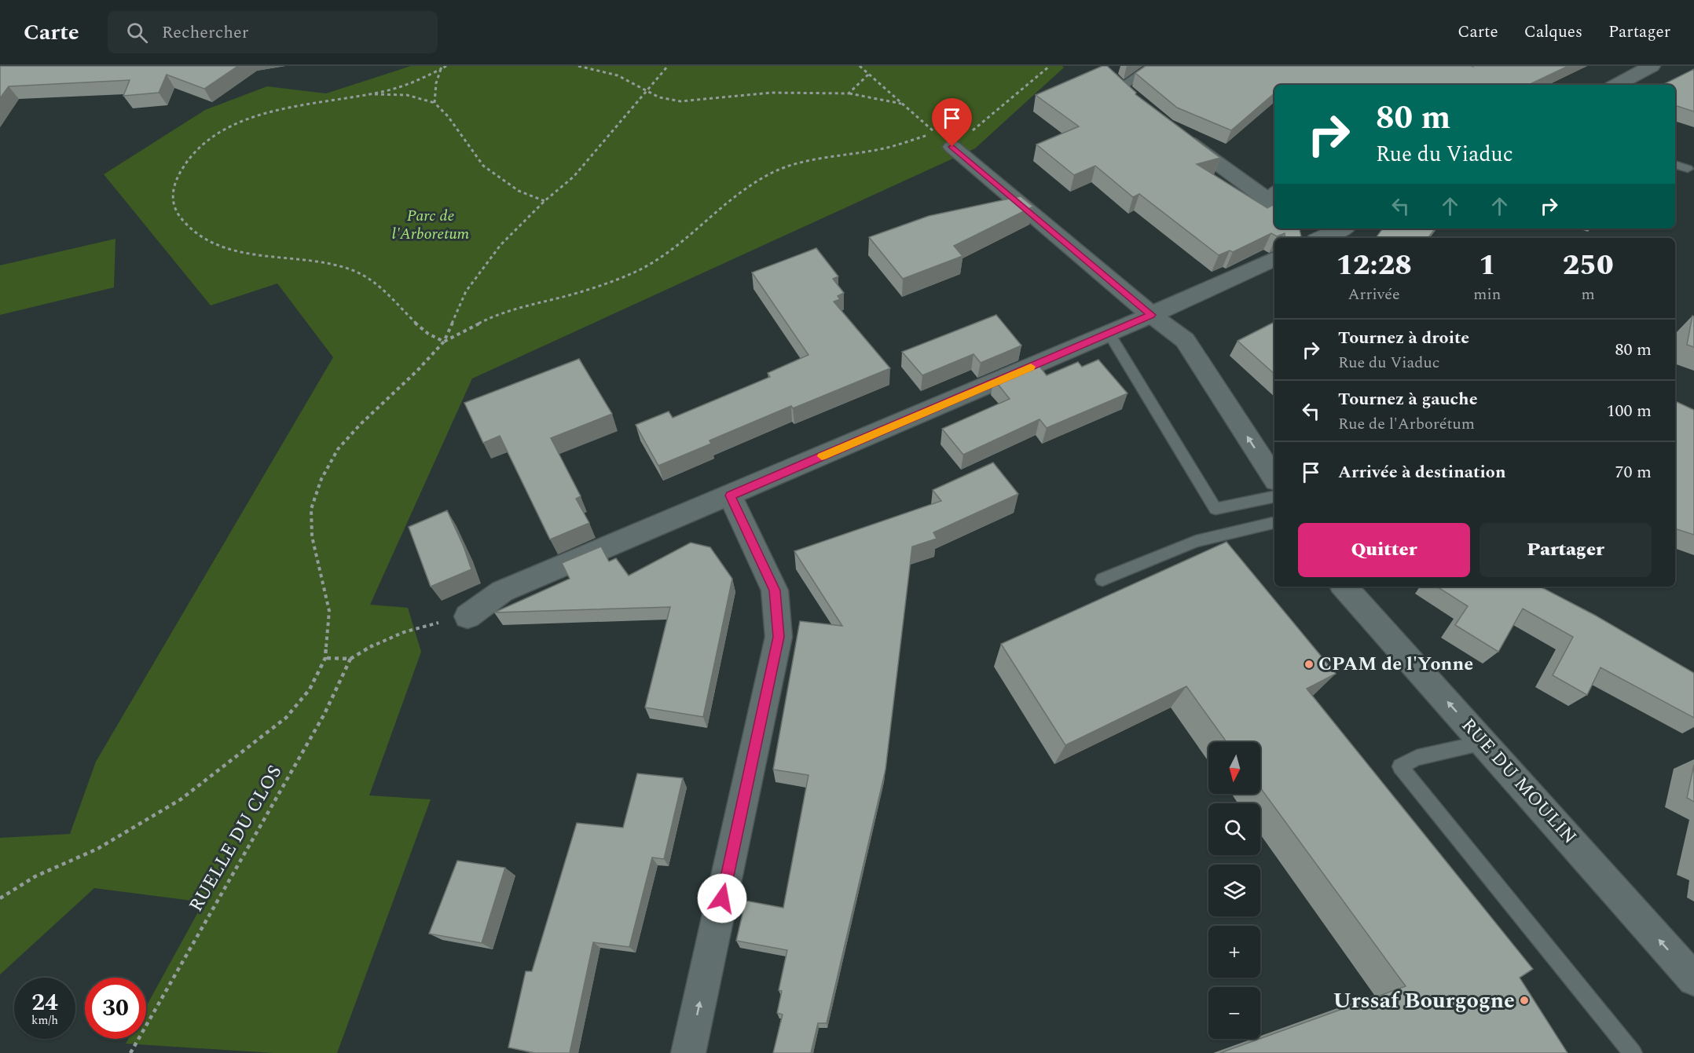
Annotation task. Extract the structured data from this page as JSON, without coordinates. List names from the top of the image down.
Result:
{
  "streets": {
    "street": ["RUE DU MOULIN"],
    "path": ["RUELLE DU CLOS"]
  },
  "one_way": ["RUE DU MOULIN"],
  "parks": ["Parc de l'Arboretum"],
  "places": ["CPAM de l'Yonne", "Urssaf Bourgogne"],
  "north": "bottom",
  "page": {
    "header": "Carte",
    "search": "Rechercher",
    "nav": ["Carte", "Calques", "Partager"],
    "turn": ["80 m", "Rue du Viaduc"],
    "eta": [
      "12:28",
      "Arrivée",
      "1",
      "min",
      "250",
      "m"
    ],
    "list": [
      {
        "name": "Tournez à droite",
        "note": "Rue du Viaduc",
        "value": "80 m"
      },
      {
        "name": "Tournez à gauche",
        "note": "Rue de l'Arborétum",
        "value": "100 m"
      },
      {
        "name": "Arrivée à destination",
        "value": "70 m"
      }
    ],
    "buttons": ["Quitter", "Partager"],
    "map_buttons": ["+", "−"],
    "speed": "24 km/h",
    "limit": "30"
  }
}
